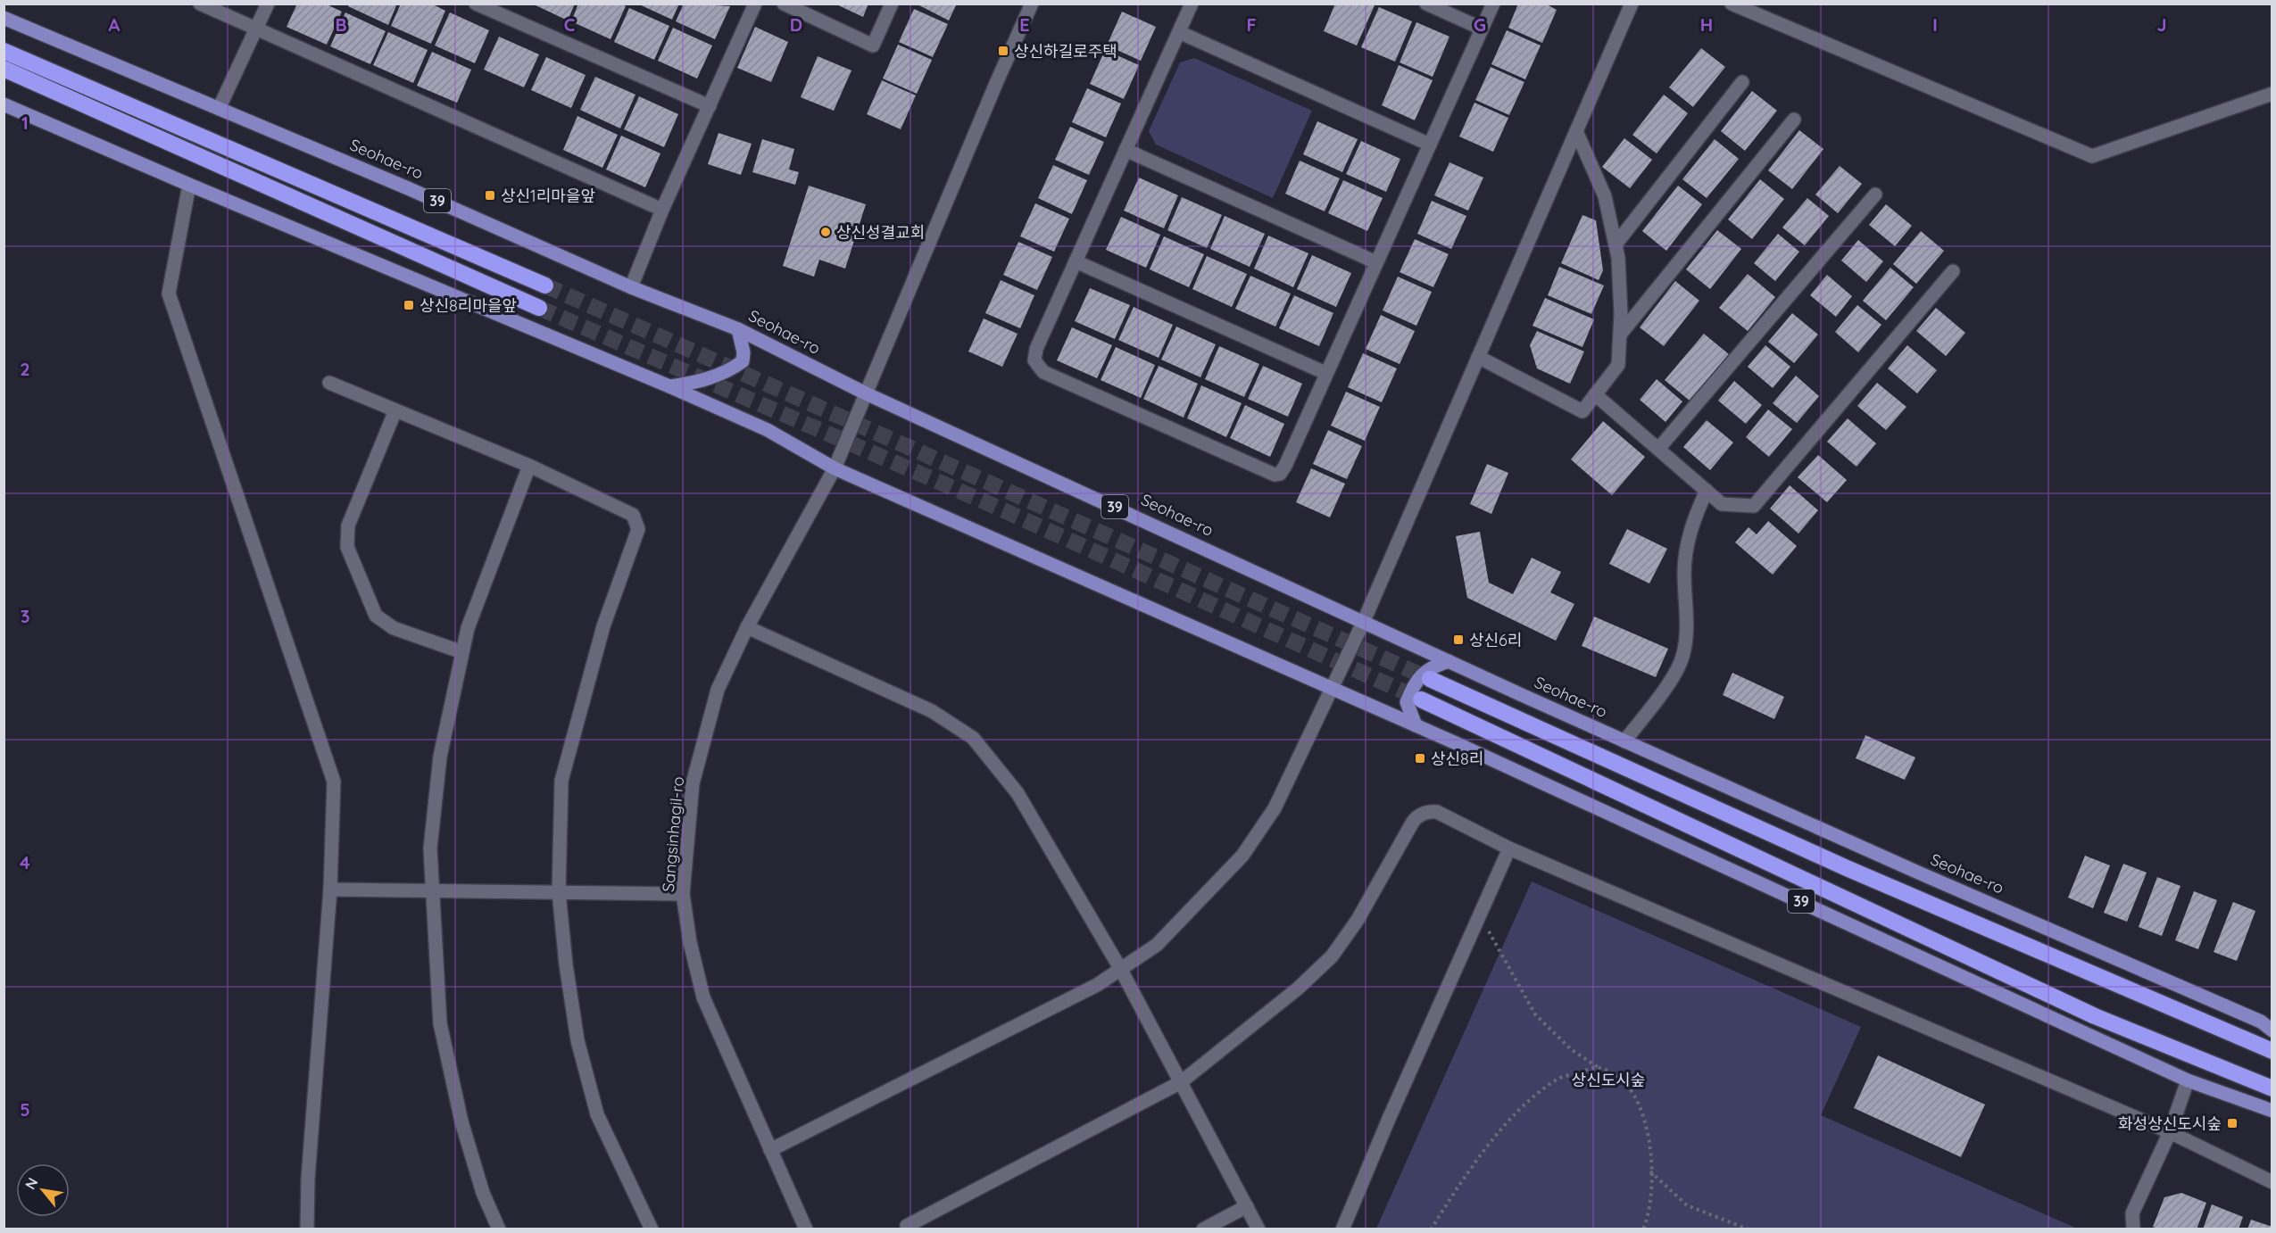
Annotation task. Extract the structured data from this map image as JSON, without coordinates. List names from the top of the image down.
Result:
{
  "streets": {
    "highway": ["39"],
    "main road": ["Seohae-ro"],
    "street": ["Sangsinhagil-ro"]
  },
  "crossings": [
    ["Seohae-ro", "Sangsinhagil-ro"],
    ["39", "Sangsinhagil-ro"]
  ],
  "parks": ["상신도시숲"],
  "places": {
    "transit": [
      "상신하길로주택",
      "상신1리마을앞",
      "상신8리마을앞",
      "상신6리",
      "상신8리",
      "화성상신도시숲"
    ],
    "other": ["상신성결교회"]
  },
  "north": "top left",
  "grid": {
    "columns": [
      "A",
      "B",
      "C",
      "D",
      "E",
      "F",
      "G",
      "H",
      "I",
      "J"
    ],
    "rows": [
      "1",
      "2",
      "3",
      "4",
      "5"
    ]
  }
}
